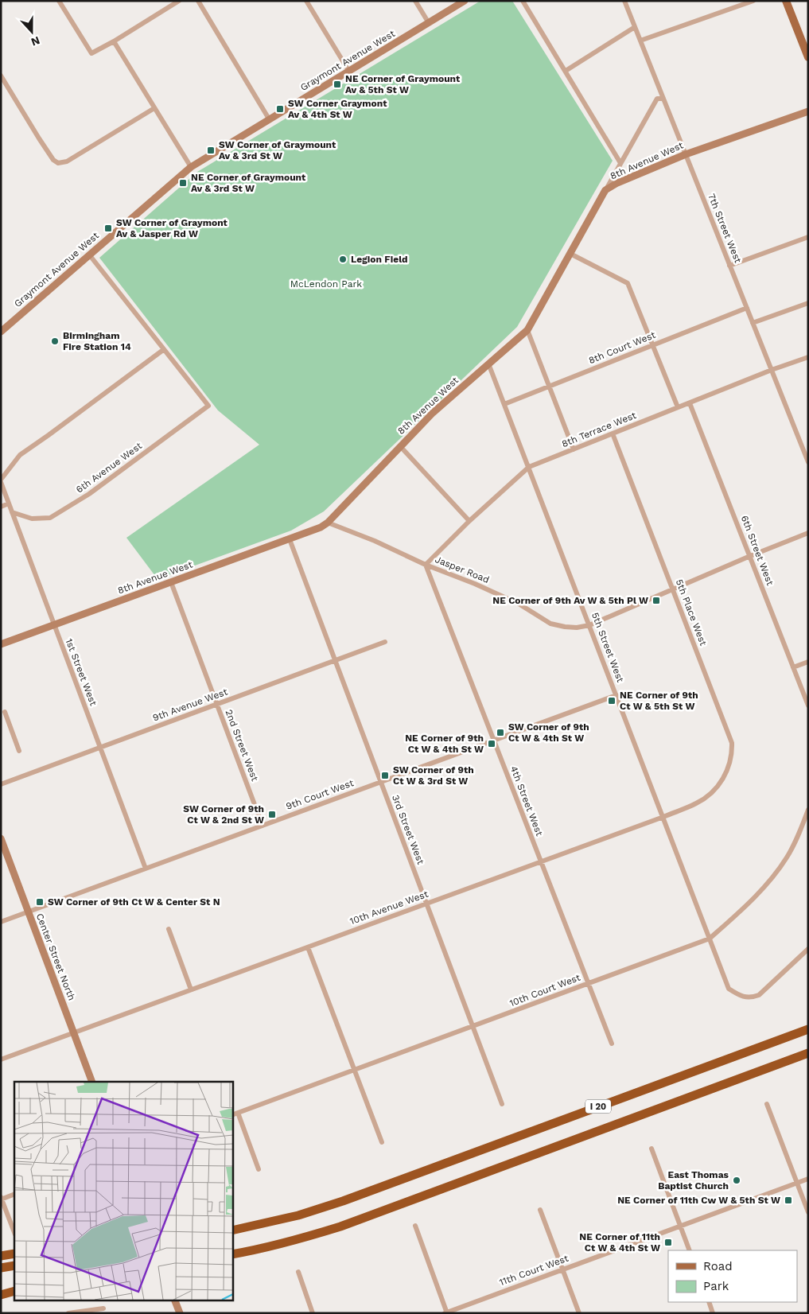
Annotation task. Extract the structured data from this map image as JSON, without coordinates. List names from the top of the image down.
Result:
{
  "streets": {
    "highway": ["I 20"],
    "main road": ["Graymont Avenue West", "8th Avenue West", "Center Street North"],
    "street": [
      "7th Street West",
      "8th Court West",
      "8th Terrace West",
      "6th Avenue West",
      "6th Street West",
      "Jasper Road",
      "5th Place West",
      "5th Street West",
      "1st Street West",
      "9th Avenue West",
      "2nd Street West",
      "9th Court West",
      "4th Street West",
      "3rd Street West",
      "10th Avenue West",
      "10th Court West",
      "11th Court West"
    ]
  },
  "crossings": [
    ["8th Avenue West", "7th Street West"],
    ["8th Avenue West", "Jasper Road"],
    ["8th Avenue West", "5th Street West"],
    ["8th Avenue West", "1st Street West"],
    ["8th Avenue West", "2nd Street West"],
    ["8th Avenue West", "3rd Street West"],
    ["7th Street West", "8th Court West"],
    ["7th Street West", "8th Terrace West"],
    ["8th Court West", "5th Street West"],
    ["8th Terrace West", "6th Street West"],
    ["8th Terrace West", "Jasper Road"],
    ["8th Terrace West", "5th Place West"],
    ["8th Terrace West", "5th Street West"],
    ["8th Terrace West", "4th Street West"],
    ["6th Avenue West", "1st Street West"],
    ["Jasper Road", "5th Street West"],
    ["Jasper Road", "4th Street West"],
    ["5th Place West", "10th Avenue West"],
    ["5th Street West", "9th Court West"],
    ["5th Street West", "10th Avenue West"],
    ["5th Street West", "10th Court West"],
    ["1st Street West", "9th Avenue West"],
    ["1st Street West", "9th Court West"],
    ["9th Avenue West", "2nd Street West"],
    ["9th Avenue West", "3rd Street West"],
    ["2nd Street West", "9th Court West"],
    ["9th Court West", "4th Street West"],
    ["9th Court West", "3rd Street West"],
    ["9th Court West", "Center Street North"],
    ["4th Street West", "10th Avenue West"],
    ["4th Street West", "10th Court West"],
    ["3rd Street West", "10th Avenue West"],
    ["3rd Street West", "10th Court West"],
    ["10th Avenue West", "Center Street North"]
  ],
  "parks": ["McLendon Park"],
  "places": {
    "transit": [
      "NE Corner of Graymount Av & 5th St W",
      "SW Corner Graymont Av & 4th St W",
      "SW Corner of Graymount Av & 3rd St W",
      "NE Corner of Graymount Av & 3rd St W",
      "SW Corner of Graymont Av & Jasper Rd W",
      "NE Corner of 9th Av W & 5th Pl W",
      "NE Corner of 9th Ct W & 5th St W",
      "SW Corner of 9th Ct W & 4th St W",
      "NE Corner of 9th Ct W & 4th St W",
      "SW Corner of 9th Ct W & 3rd St W",
      "SW Corner of 9th Ct W & 2nd St W",
      "SW Corner of 9th Ct W & Center St N",
      "NE Corner of 11th Cw W & 5th St W",
      "NE Corner of 11th Ct W & 4th St W"
    ],
    "other": ["Legion Field", "Birmingham Fire Station 14", "East Thomas Baptist Church"]
  },
  "legend": ["Road", "Park"],
  "north": "bottom"
}
